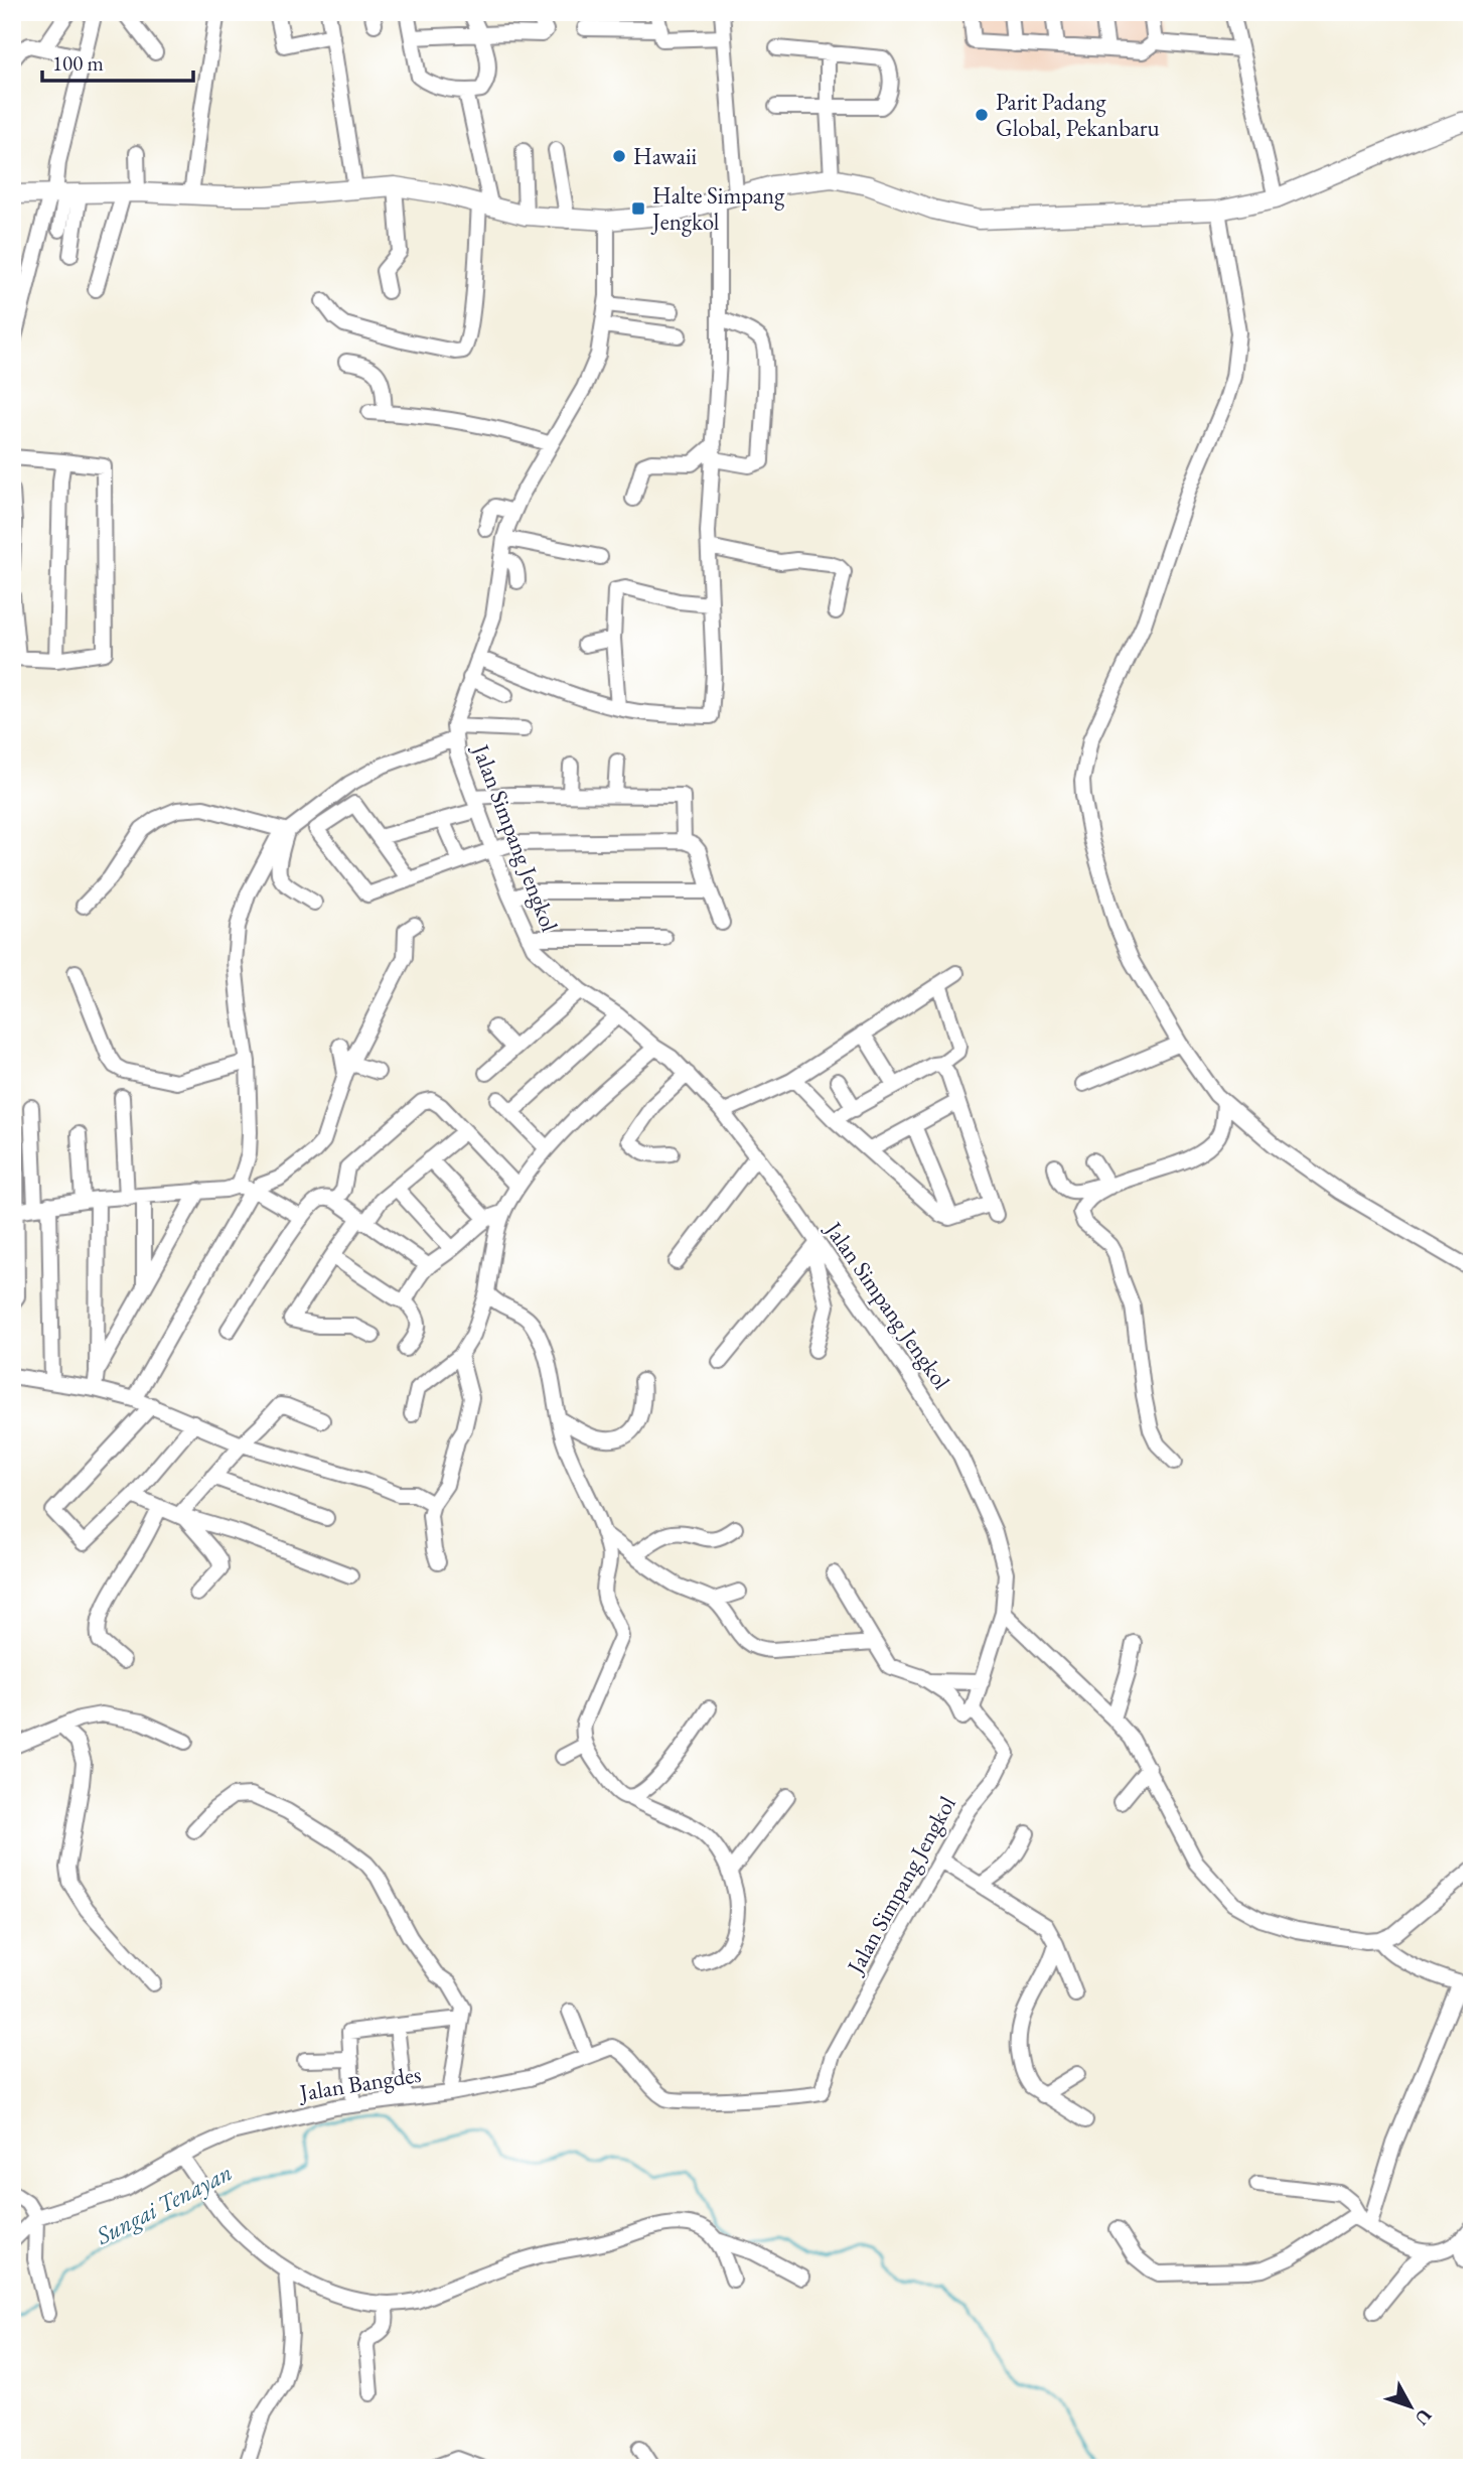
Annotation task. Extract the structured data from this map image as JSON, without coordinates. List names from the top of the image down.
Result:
{
  "streets": {
    "street": ["Jalan Simpang Jengkol", "Jalan Bangdes"]
  },
  "crossings": [
    ["Jalan Simpang Jengkol", "Jalan Bangdes"]
  ],
  "water": ["Sungai Tenayan"],
  "places": {
    "other": ["Parit Padang Global, Pekanbaru", "Hawaii"],
    "transit": ["Halte Simpang Jengkol"]
  },
  "scale_bar": "100 m",
  "north": "bottom right"
}
